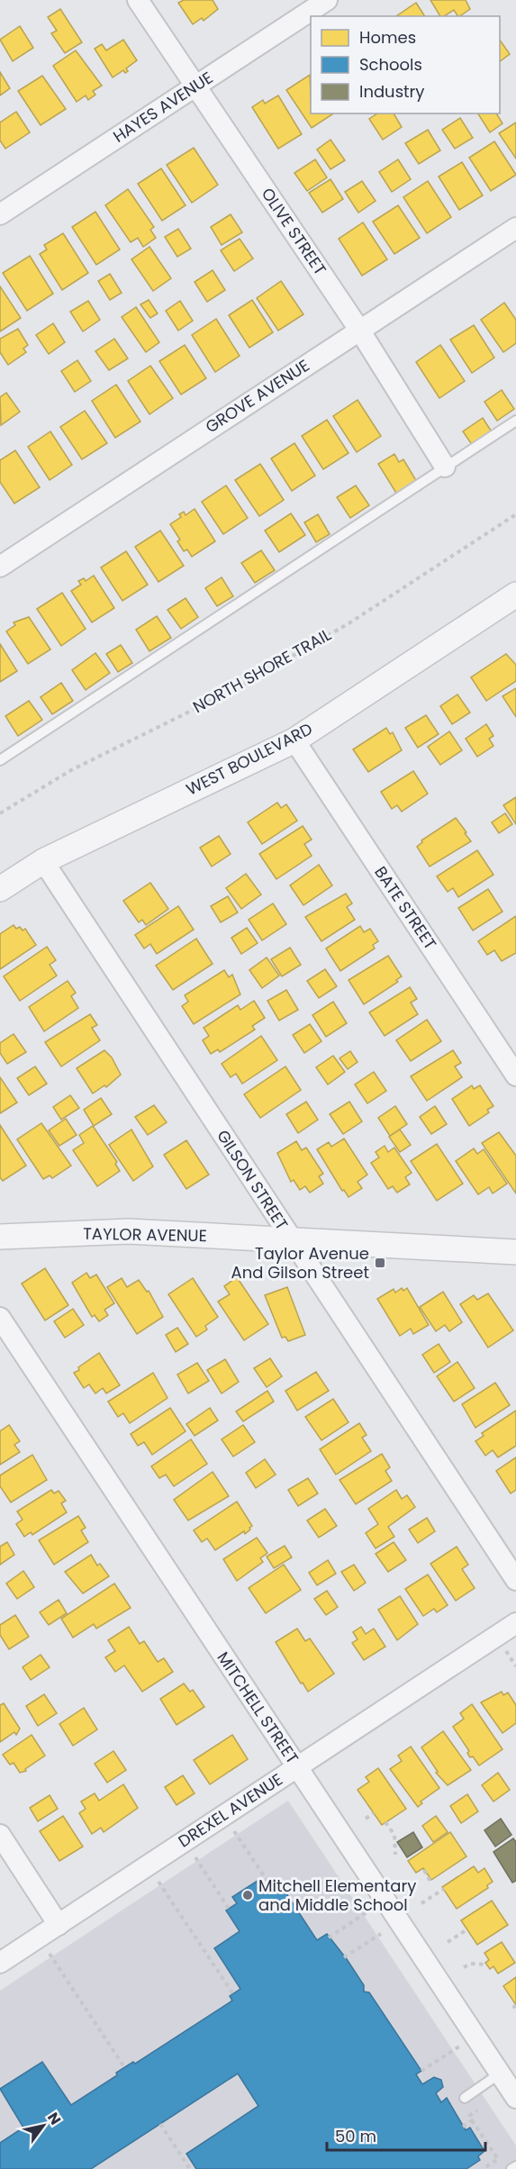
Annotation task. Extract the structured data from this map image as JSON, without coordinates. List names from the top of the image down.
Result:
{
  "streets": {
    "street": [
      "HAYES AVENUE",
      "OLIVE STREET",
      "GROVE AVENUE",
      "WEST BOULEVARD",
      "BATE STREET",
      "GILSON STREET",
      "TAYLOR AVENUE",
      "MITCHELL STREET",
      "DREXEL AVENUE"
    ],
    "path": ["NORTH SHORE TRAIL"]
  },
  "crossings": [
    ["HAYES AVENUE", "OLIVE STREET"],
    ["OLIVE STREET", "GROVE AVENUE"],
    ["WEST BOULEVARD", "BATE STREET"],
    ["WEST BOULEVARD", "GILSON STREET"],
    ["GILSON STREET", "TAYLOR AVENUE"],
    ["MITCHELL STREET", "DREXEL AVENUE"]
  ],
  "places": {
    "transit": ["Taylor Avenue And Gilson Street"],
    "other": ["Mitchell Elementary and Middle School"]
  },
  "legend": ["Homes", "Schools", "Industry"],
  "scale_bar": "50 m",
  "north": "top right"
}
